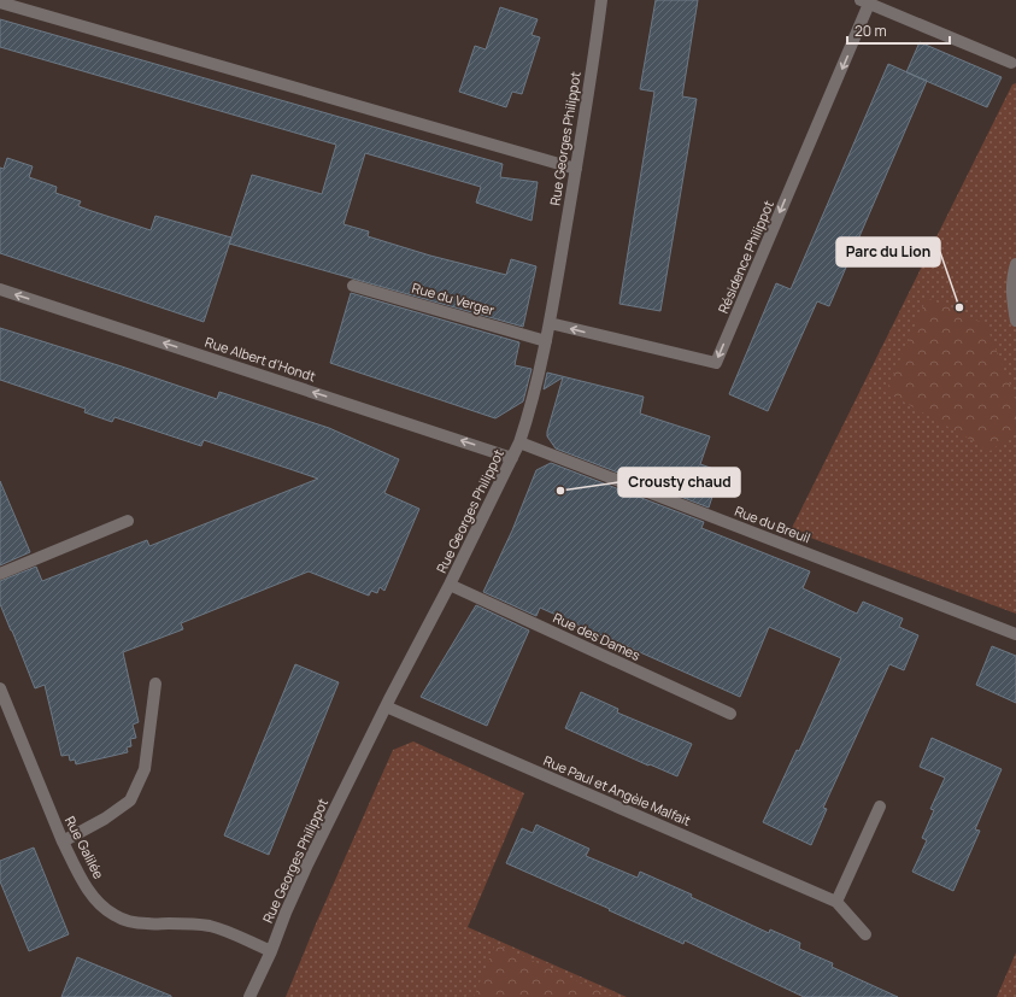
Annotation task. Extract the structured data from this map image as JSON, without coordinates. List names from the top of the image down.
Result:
{
  "streets": {
    "street": [
      "Rue Georges Philippot",
      "Résidence Philippot",
      "Rue du Verger",
      "Rue Albert d'Hondt",
      "Rue du Breuil",
      "Rue des Dames",
      "Rue Paul et Angèle Malfait",
      "Rue Galilée"
    ]
  },
  "crossings": [
    ["Rue Georges Philippot", "Résidence Philippot"],
    ["Rue Georges Philippot", "Rue du Verger"],
    ["Rue Georges Philippot", "Rue Albert d'Hondt"],
    ["Rue Georges Philippot", "Rue du Breuil"],
    ["Rue Georges Philippot", "Rue des Dames"],
    ["Rue Georges Philippot", "Rue Paul et Angèle Malfait"],
    ["Rue Georges Philippot", "Rue Galilée"]
  ],
  "one_way": ["Rue Albert d'Hondt"],
  "places": ["Parc du Lion", "Crousty chaud"],
  "scale_bar": "20 m"
}
